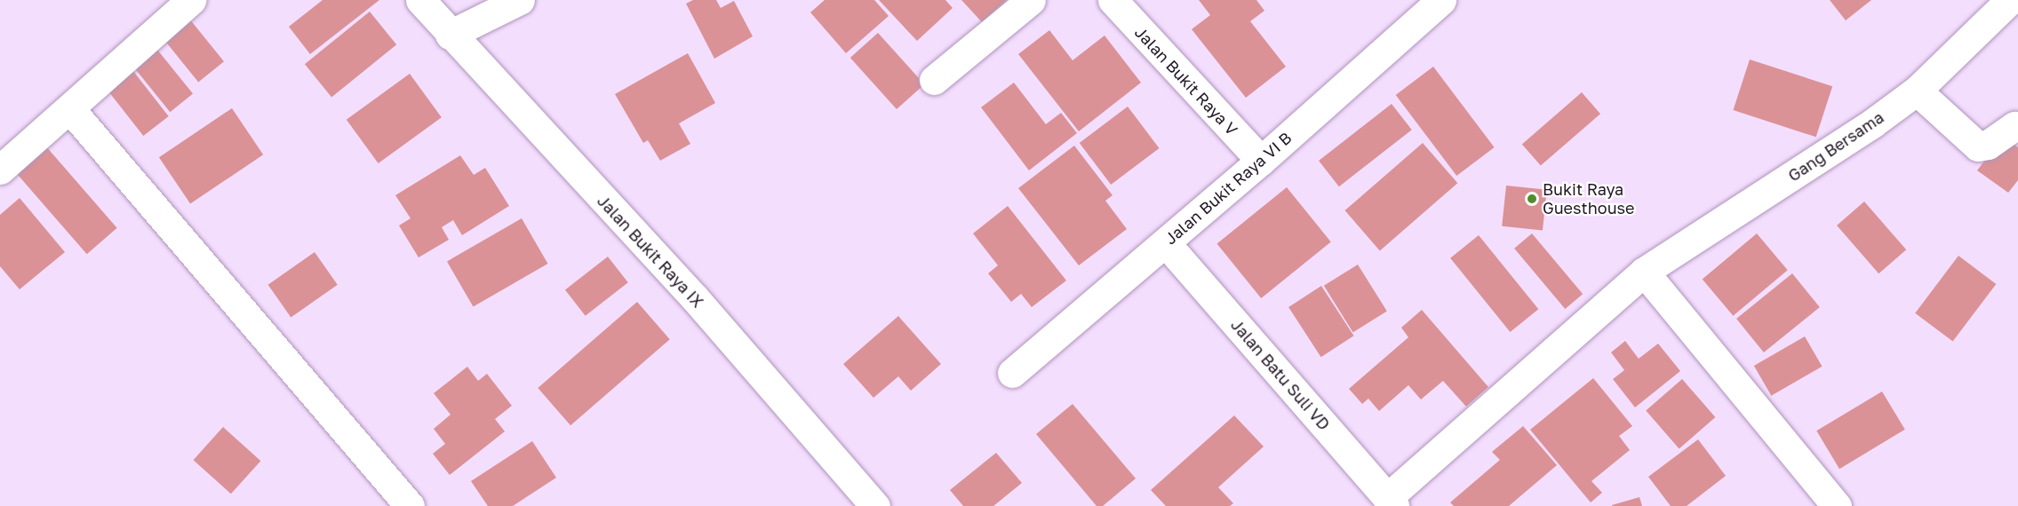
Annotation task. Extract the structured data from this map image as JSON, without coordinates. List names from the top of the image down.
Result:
{
  "streets": {
    "street": [
      "Jalan Bukit Raya V",
      "Gang Bersama",
      "Jalan Bukit Raya VI B",
      "Jalan Bukit Raya IX",
      "Jalan Batu Suli VD"
    ]
  },
  "crossings": [
    ["Jalan Bukit Raya V", "Jalan Bukit Raya VI B"],
    ["Gang Bersama", "Jalan Batu Suli VD"],
    ["Jalan Bukit Raya VI B", "Jalan Batu Suli VD"]
  ],
  "places": ["Bukit Raya Guesthouse"]
}
